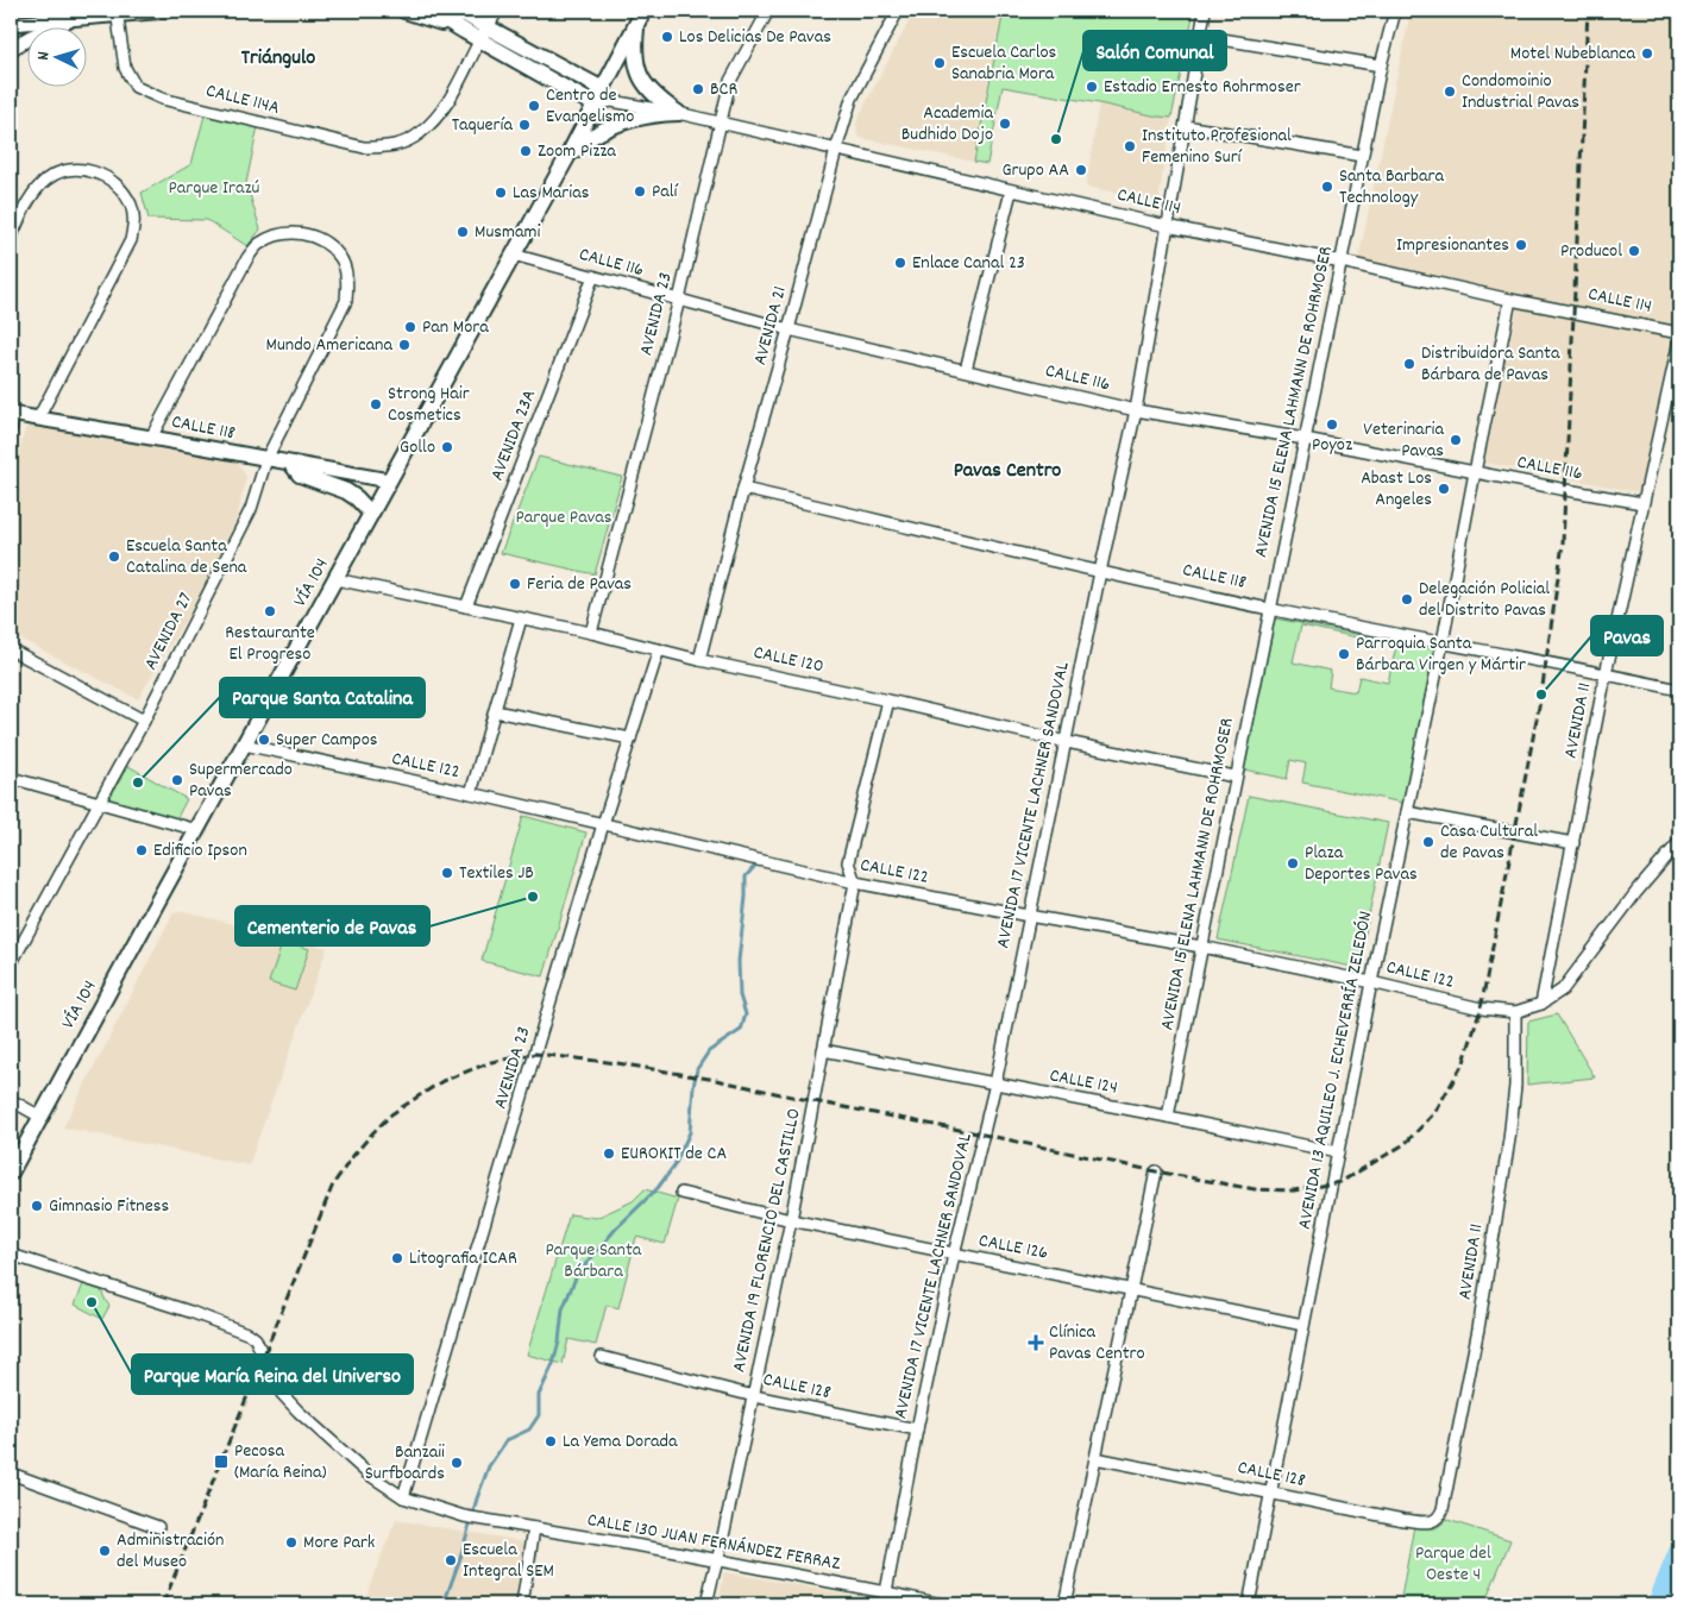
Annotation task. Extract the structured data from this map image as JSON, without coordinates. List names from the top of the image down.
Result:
{
  "streets": {
    "main road": ["CALLE 114", "VÍA 104"],
    "street": [
      "CALLE 114A",
      "CALLE 116",
      "AVENIDA 23",
      "AVENIDA 21",
      "AVENIDA 15 ELENA LAHMANN DE ROHRMOSER",
      "CALLE 118",
      "AVENIDA 23A",
      "AVENIDA 27",
      "CALLE 120",
      "AVENIDA 11",
      "CALLE 122",
      "AVENIDA 17 VICENTE LACHNER SANDOVAL",
      "AVENIDA 13 AQUILEO J. ECHEVERRÍA ZELEDÓN",
      "CALLE 124",
      "AVENIDA 19 FLORENCIO DEL CASTILLO",
      "CALLE 126",
      "CALLE 128",
      "CALLE 130 JUAN FERNÁNDEZ FERRAZ"
    ]
  },
  "crossings": [
    ["CALLE 114A", "CALLE 114"],
    ["CALLE 114", "AVENIDA 23"],
    ["CALLE 114", "AVENIDA 21"],
    ["CALLE 114", "AVENIDA 15 ELENA LAHMANN DE ROHRMOSER"],
    ["CALLE 114", "VÍA 104"],
    ["CALLE 114", "AVENIDA 17 VICENTE LACHNER SANDOVAL"],
    ["CALLE 114", "AVENIDA 13 AQUILEO J. ECHEVERRÍA ZELEDÓN"],
    ["CALLE 116", "AVENIDA 23"],
    ["CALLE 116", "AVENIDA 21"],
    ["CALLE 116", "AVENIDA 15 ELENA LAHMANN DE ROHRMOSER"],
    ["CALLE 116", "AVENIDA 23A"],
    ["CALLE 116", "VÍA 104"],
    ["CALLE 116", "AVENIDA 11"],
    ["CALLE 116", "AVENIDA 17 VICENTE LACHNER SANDOVAL"],
    ["CALLE 116", "AVENIDA 13 AQUILEO J. ECHEVERRÍA ZELEDÓN"],
    ["AVENIDA 23", "CALLE 120"],
    ["AVENIDA 23", "CALLE 122"],
    ["AVENIDA 23", "CALLE 130 JUAN FERNÁNDEZ FERRAZ"],
    ["AVENIDA 21", "CALLE 118"],
    ["AVENIDA 21", "CALLE 120"],
    ["AVENIDA 15 ELENA LAHMANN DE ROHRMOSER", "CALLE 118"],
    ["AVENIDA 15 ELENA LAHMANN DE ROHRMOSER", "CALLE 120"],
    ["AVENIDA 15 ELENA LAHMANN DE ROHRMOSER", "CALLE 122"],
    ["AVENIDA 15 ELENA LAHMANN DE ROHRMOSER", "CALLE 124"],
    ["CALLE 118", "VÍA 104"],
    ["CALLE 118", "AVENIDA 27"],
    ["CALLE 118", "AVENIDA 11"],
    ["CALLE 118", "AVENIDA 17 VICENTE LACHNER SANDOVAL"],
    ["CALLE 118", "AVENIDA 13 AQUILEO J. ECHEVERRÍA ZELEDÓN"],
    ["AVENIDA 23A", "CALLE 120"],
    ["VÍA 104", "CALLE 120"],
    ["VÍA 104", "CALLE 122"],
    ["CALLE 120", "AVENIDA 17 VICENTE LACHNER SANDOVAL"],
    ["AVENIDA 11", "CALLE 122"],
    ["AVENIDA 11", "CALLE 128"],
    ["CALLE 122", "AVENIDA 17 VICENTE LACHNER SANDOVAL"],
    ["CALLE 122", "AVENIDA 13 AQUILEO J. ECHEVERRÍA ZELEDÓN"],
    ["CALLE 122", "AVENIDA 19 FLORENCIO DEL CASTILLO"],
    ["AVENIDA 17 VICENTE LACHNER SANDOVAL", "CALLE 124"],
    ["AVENIDA 17 VICENTE LACHNER SANDOVAL", "CALLE 126"],
    ["AVENIDA 17 VICENTE LACHNER SANDOVAL", "CALLE 128"],
    ["AVENIDA 17 VICENTE LACHNER SANDOVAL", "CALLE 130 JUAN FERNÁNDEZ FERRAZ"],
    ["AVENIDA 13 AQUILEO J. ECHEVERRÍA ZELEDÓN", "CALLE 124"],
    ["AVENIDA 13 AQUILEO J. ECHEVERRÍA ZELEDÓN", "CALLE 126"],
    ["AVENIDA 13 AQUILEO J. ECHEVERRÍA ZELEDÓN", "CALLE 128"],
    ["CALLE 124", "AVENIDA 19 FLORENCIO DEL CASTILLO"],
    ["AVENIDA 19 FLORENCIO DEL CASTILLO", "CALLE 126"],
    ["AVENIDA 19 FLORENCIO DEL CASTILLO", "CALLE 128"],
    ["AVENIDA 19 FLORENCIO DEL CASTILLO", "CALLE 130 JUAN FERNÁNDEZ FERRAZ"]
  ],
  "districts": ["Triángulo", "Pavas Centro"],
  "parks": [
    "Parque Irazú",
    "Parque Pavas",
    "Parque Santa Bárbara",
    "Parque del Oeste 4"
  ],
  "places": {
    "other": [
      "Los Delicias De Pavas",
      "Motel Nubeblanca",
      "Escuela Carlos Sanabria Mora",
      "Estadio Ernesto Rohrmoser",
      "BCR",
      "Condomoinio Industrial Pavas",
      "Centro de Evangelismo",
      "Academia Budhido Dojo",
      "Taquería",
      "Salón Comunal",
      "Instituto Profesional Femenino Surí",
      "Zoom Pizza",
      "Grupo AA",
      "Santa Barbara Technology",
      "Palí",
      "Las Marias",
      "Musmami",
      "Impresionantes",
      "Producol",
      "Enlace Canal 23",
      "Pan Mora",
      "Mundo Americana",
      "Distribuidora Santa Bárbara de Pavas",
      "Strong Hair Cosmetics",
      "Poyoz",
      "Veterinaria Pavas",
      "Gollo",
      "Abast Los Angeles",
      "Escuela Santa Catalina de Sena",
      "Feria de Pavas",
      "Delegación Policial del Distrito Pavas",
      "Restaurante El Progreso",
      "Parroquia Santa Bárbara Virgen y Mártir",
      "Pavas",
      "Super Campos",
      "Supermercado Pavas",
      "Parque Santa Catalina",
      "Casa Cultural de Pavas",
      "Edificio Ipson",
      "Plaza Deportes Pavas",
      "Textiles JB",
      "Cementerio de Pavas",
      "EUROKIT de CA",
      "Gimnasio Fitness",
      "Litografia ICAR",
      "Parque María Reina del Universo",
      "La Yema Dorada",
      "Banzaii Surfboards",
      "More Park",
      "Administración del Museo",
      "Escuela Integral SEM"
    ],
    "health": ["Clínica Pavas Centro"],
    "transit": ["Pecosa (María Reina)"]
  },
  "north": "left"
}
